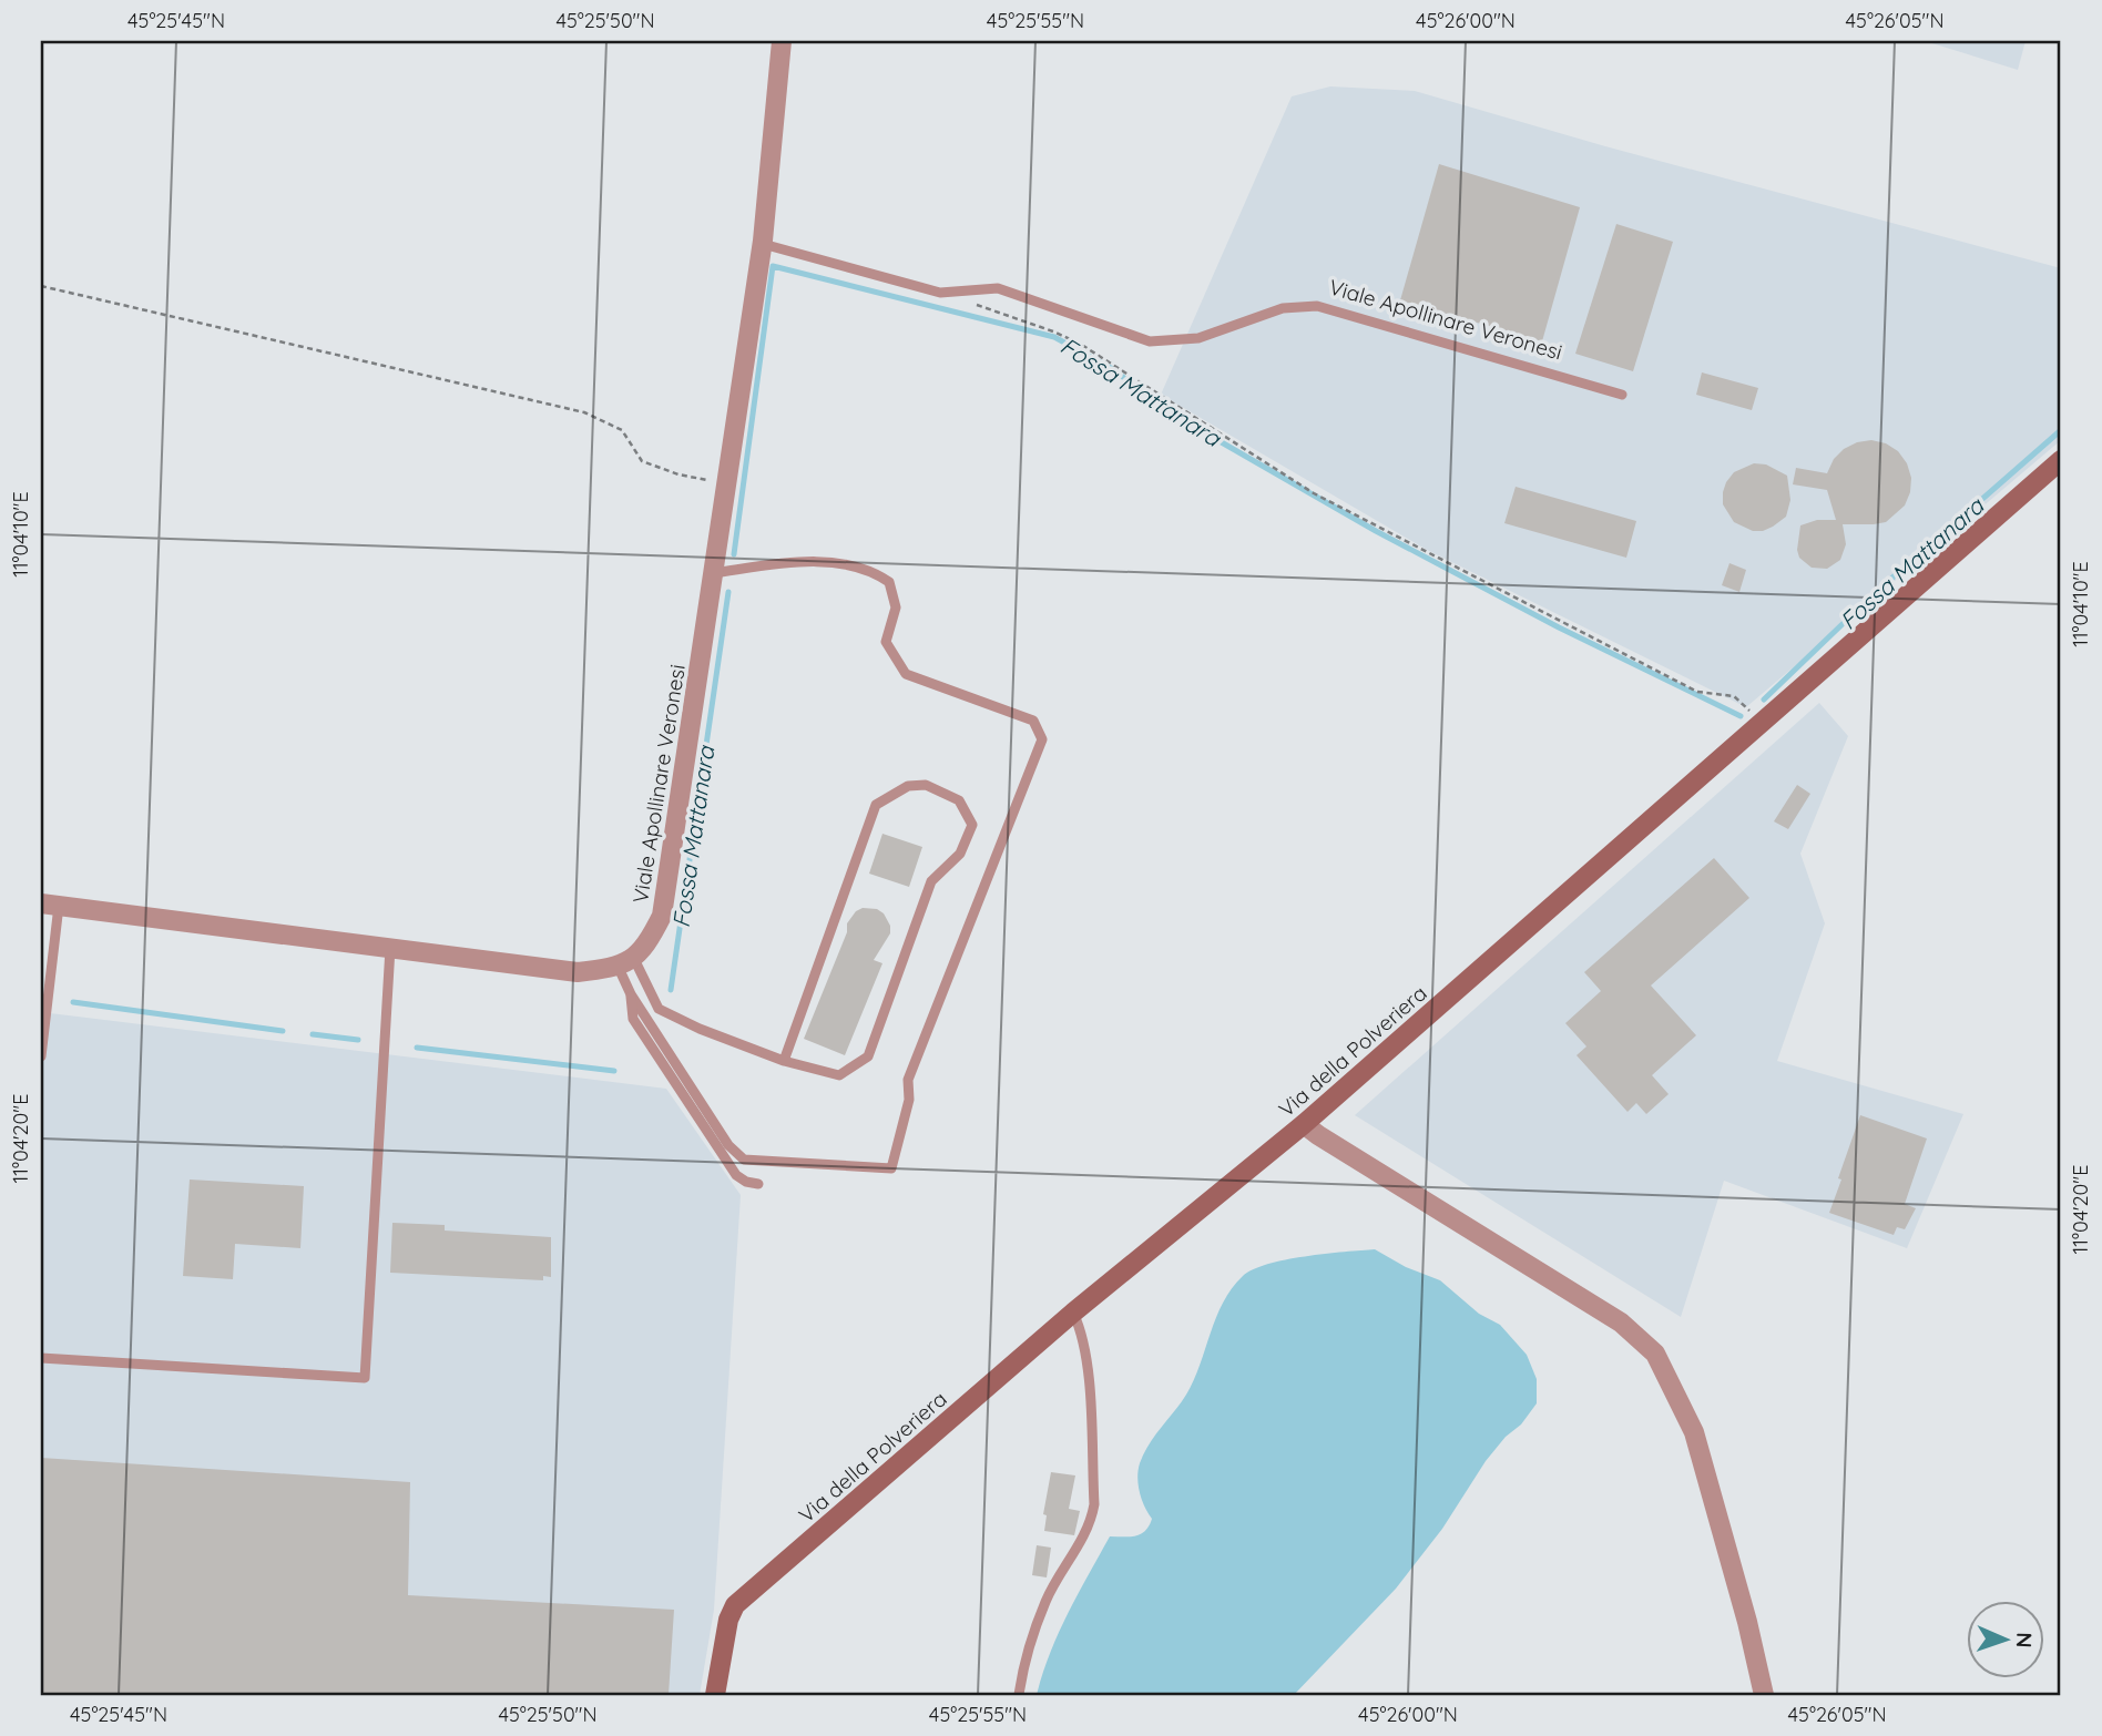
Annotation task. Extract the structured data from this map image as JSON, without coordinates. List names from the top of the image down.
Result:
{
  "streets": {
    "street": ["Viale Apollinare Veronesi", "Via della Polveriera"]
  },
  "water": ["Fossa Mattanara"],
  "north": "right",
  "coordinates": [
    "45°25'45\"N",
    "45°25'50\"N",
    "45°25'55\"N",
    "45°26'00\"N",
    "45°26'05\"N",
    "11°04'10\"E",
    "11°04'20\"E"
  ]
}
